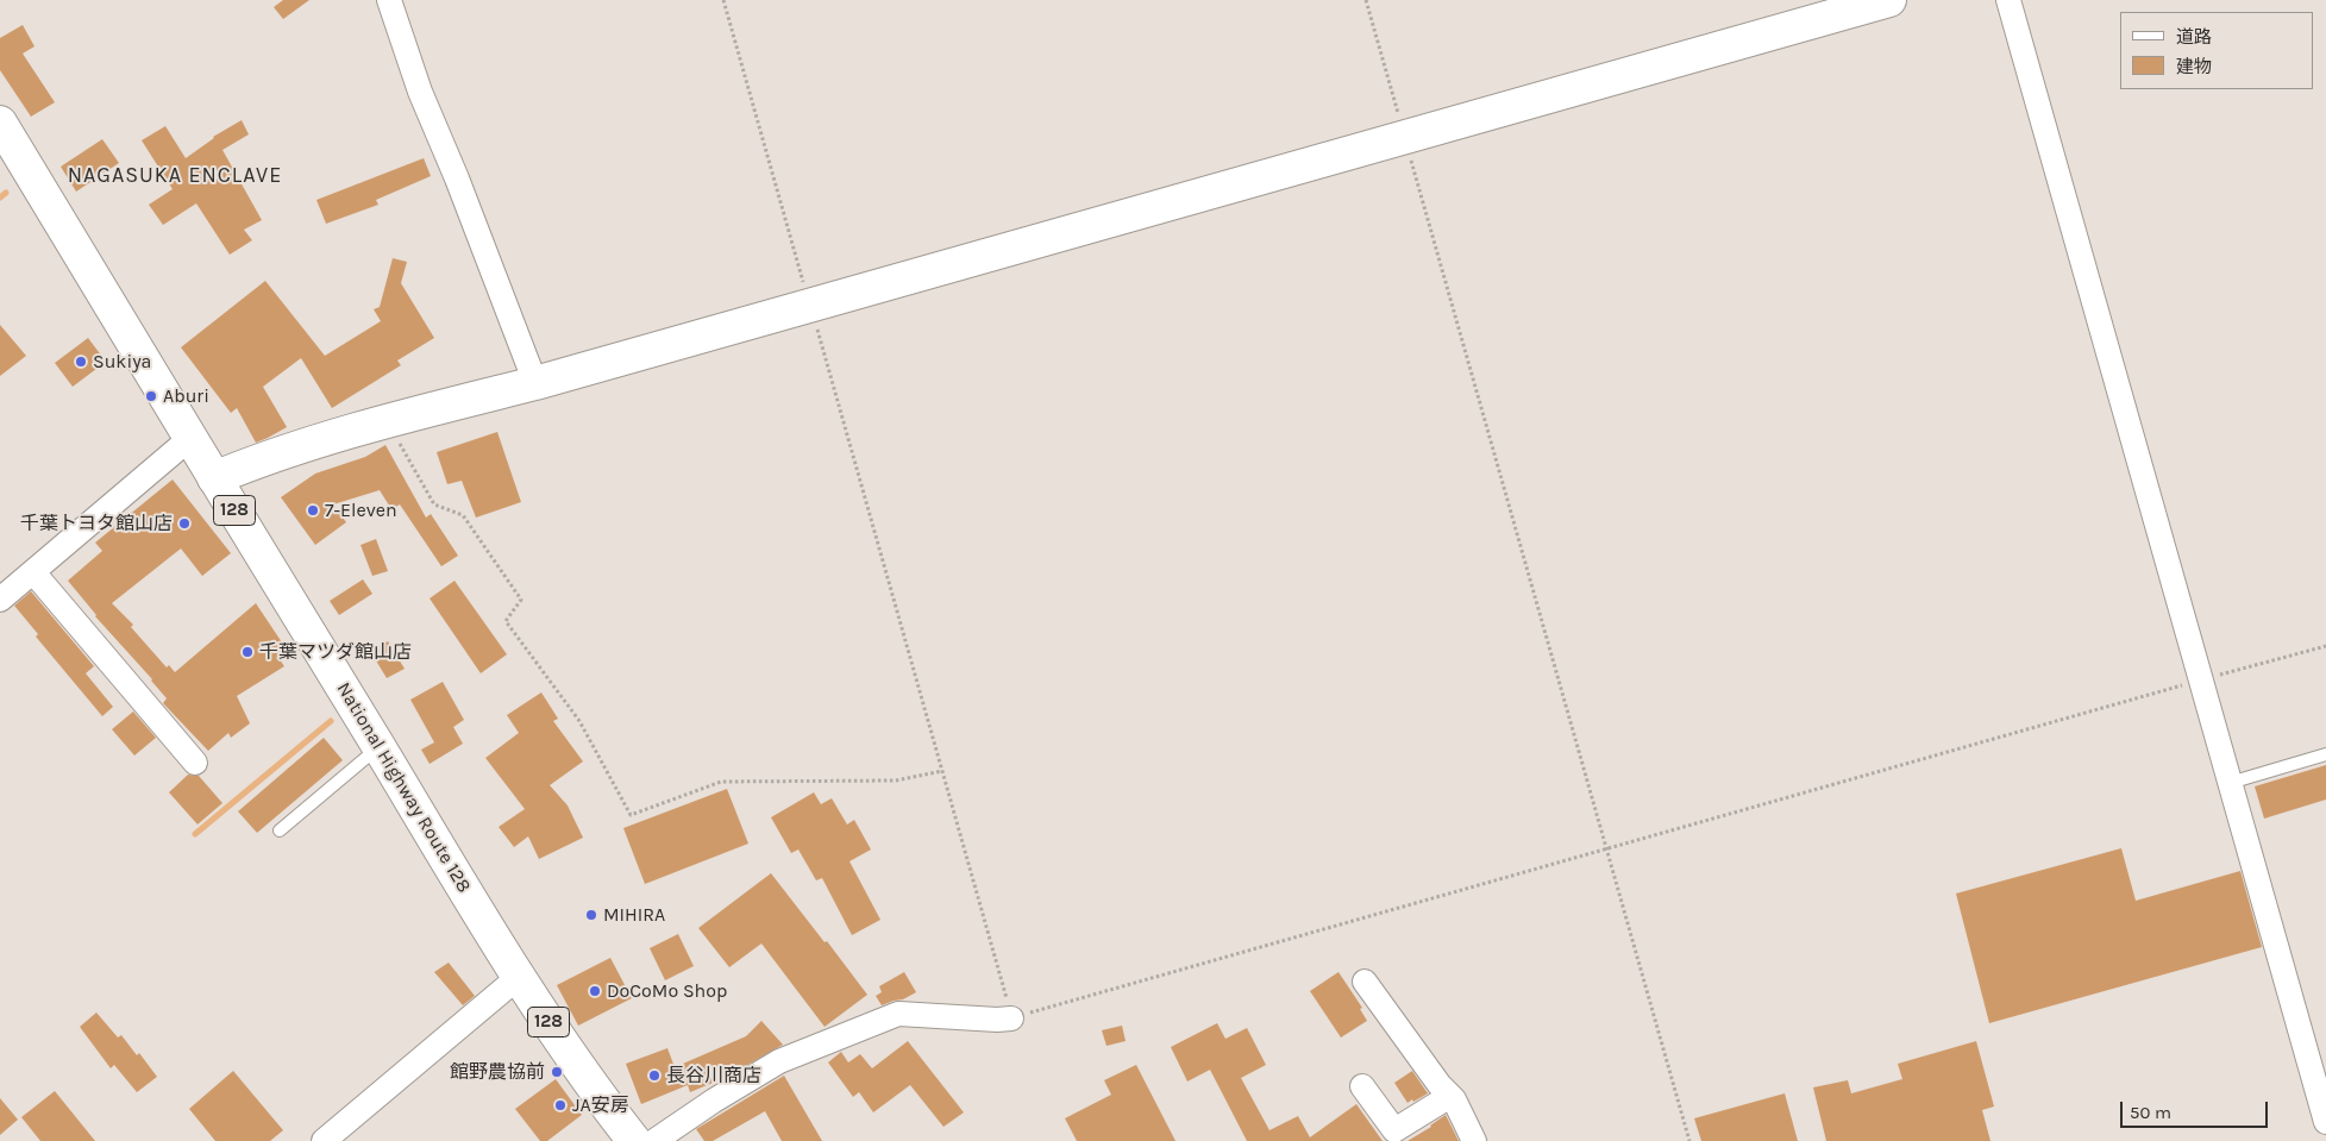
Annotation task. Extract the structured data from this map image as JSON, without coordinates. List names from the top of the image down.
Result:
{
  "streets": {
    "main road": ["128", "National Highway Route 128"]
  },
  "districts": ["NAGASUKA ENCLAVE"],
  "places": [
    "Sukiya",
    "Aburi",
    "7-Eleven",
    "千葉トヨタ館山店",
    "千葉マツダ館山店",
    "MIHIRA",
    "DoCoMo Shop",
    "館野農協前",
    "長谷川商店",
    "JA安房"
  ],
  "legend": ["道路", "建物"],
  "scale_bar": "50 m"
}
